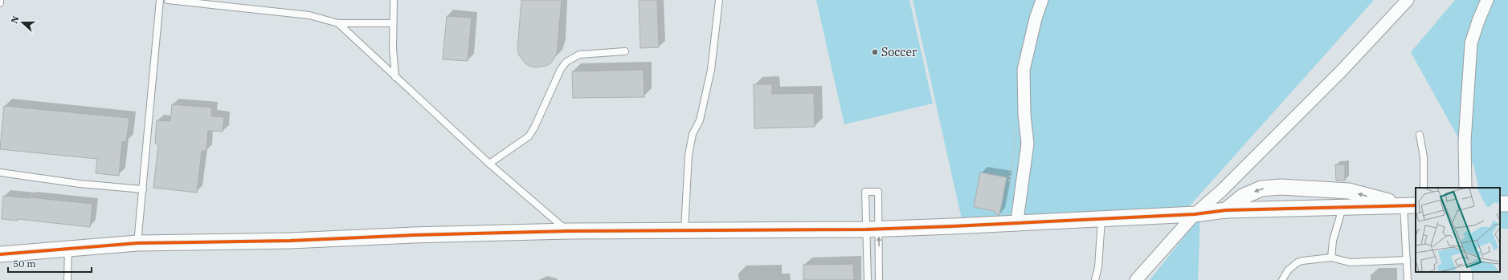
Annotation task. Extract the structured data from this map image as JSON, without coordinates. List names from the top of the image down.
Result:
{
  "places": ["Soccer"],
  "scale_bar": "50 m",
  "north": "left"
}
